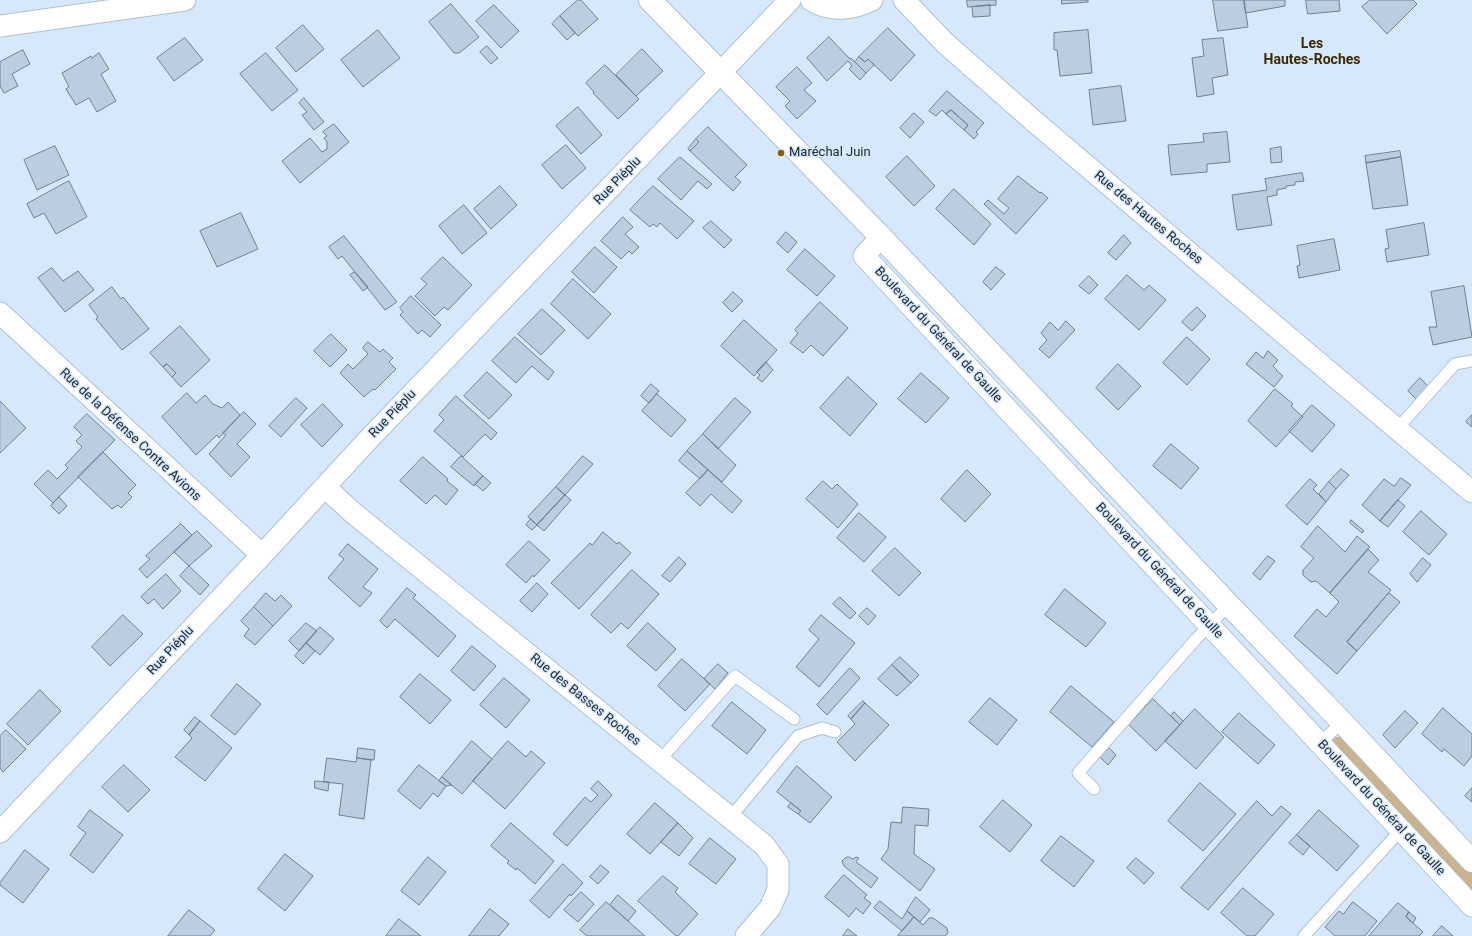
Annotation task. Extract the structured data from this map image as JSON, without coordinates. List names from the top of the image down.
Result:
{
  "streets": {
    "street": [
      "Rue Piéplu",
      "Rue des Hautes Roches",
      "Boulevard du Général de Gaulle",
      "Rue de la Défense Contre Avions",
      "Rue des Basses Roches"
    ]
  },
  "crossings": [
    ["Rue Piéplu", "Boulevard du Général de Gaulle"],
    ["Rue Piéplu", "Rue de la Défense Contre Avions"],
    ["Rue Piéplu", "Rue des Basses Roches"]
  ],
  "districts": ["Les Hautes-Roches"],
  "places": ["Maréchal Juin"]
}
